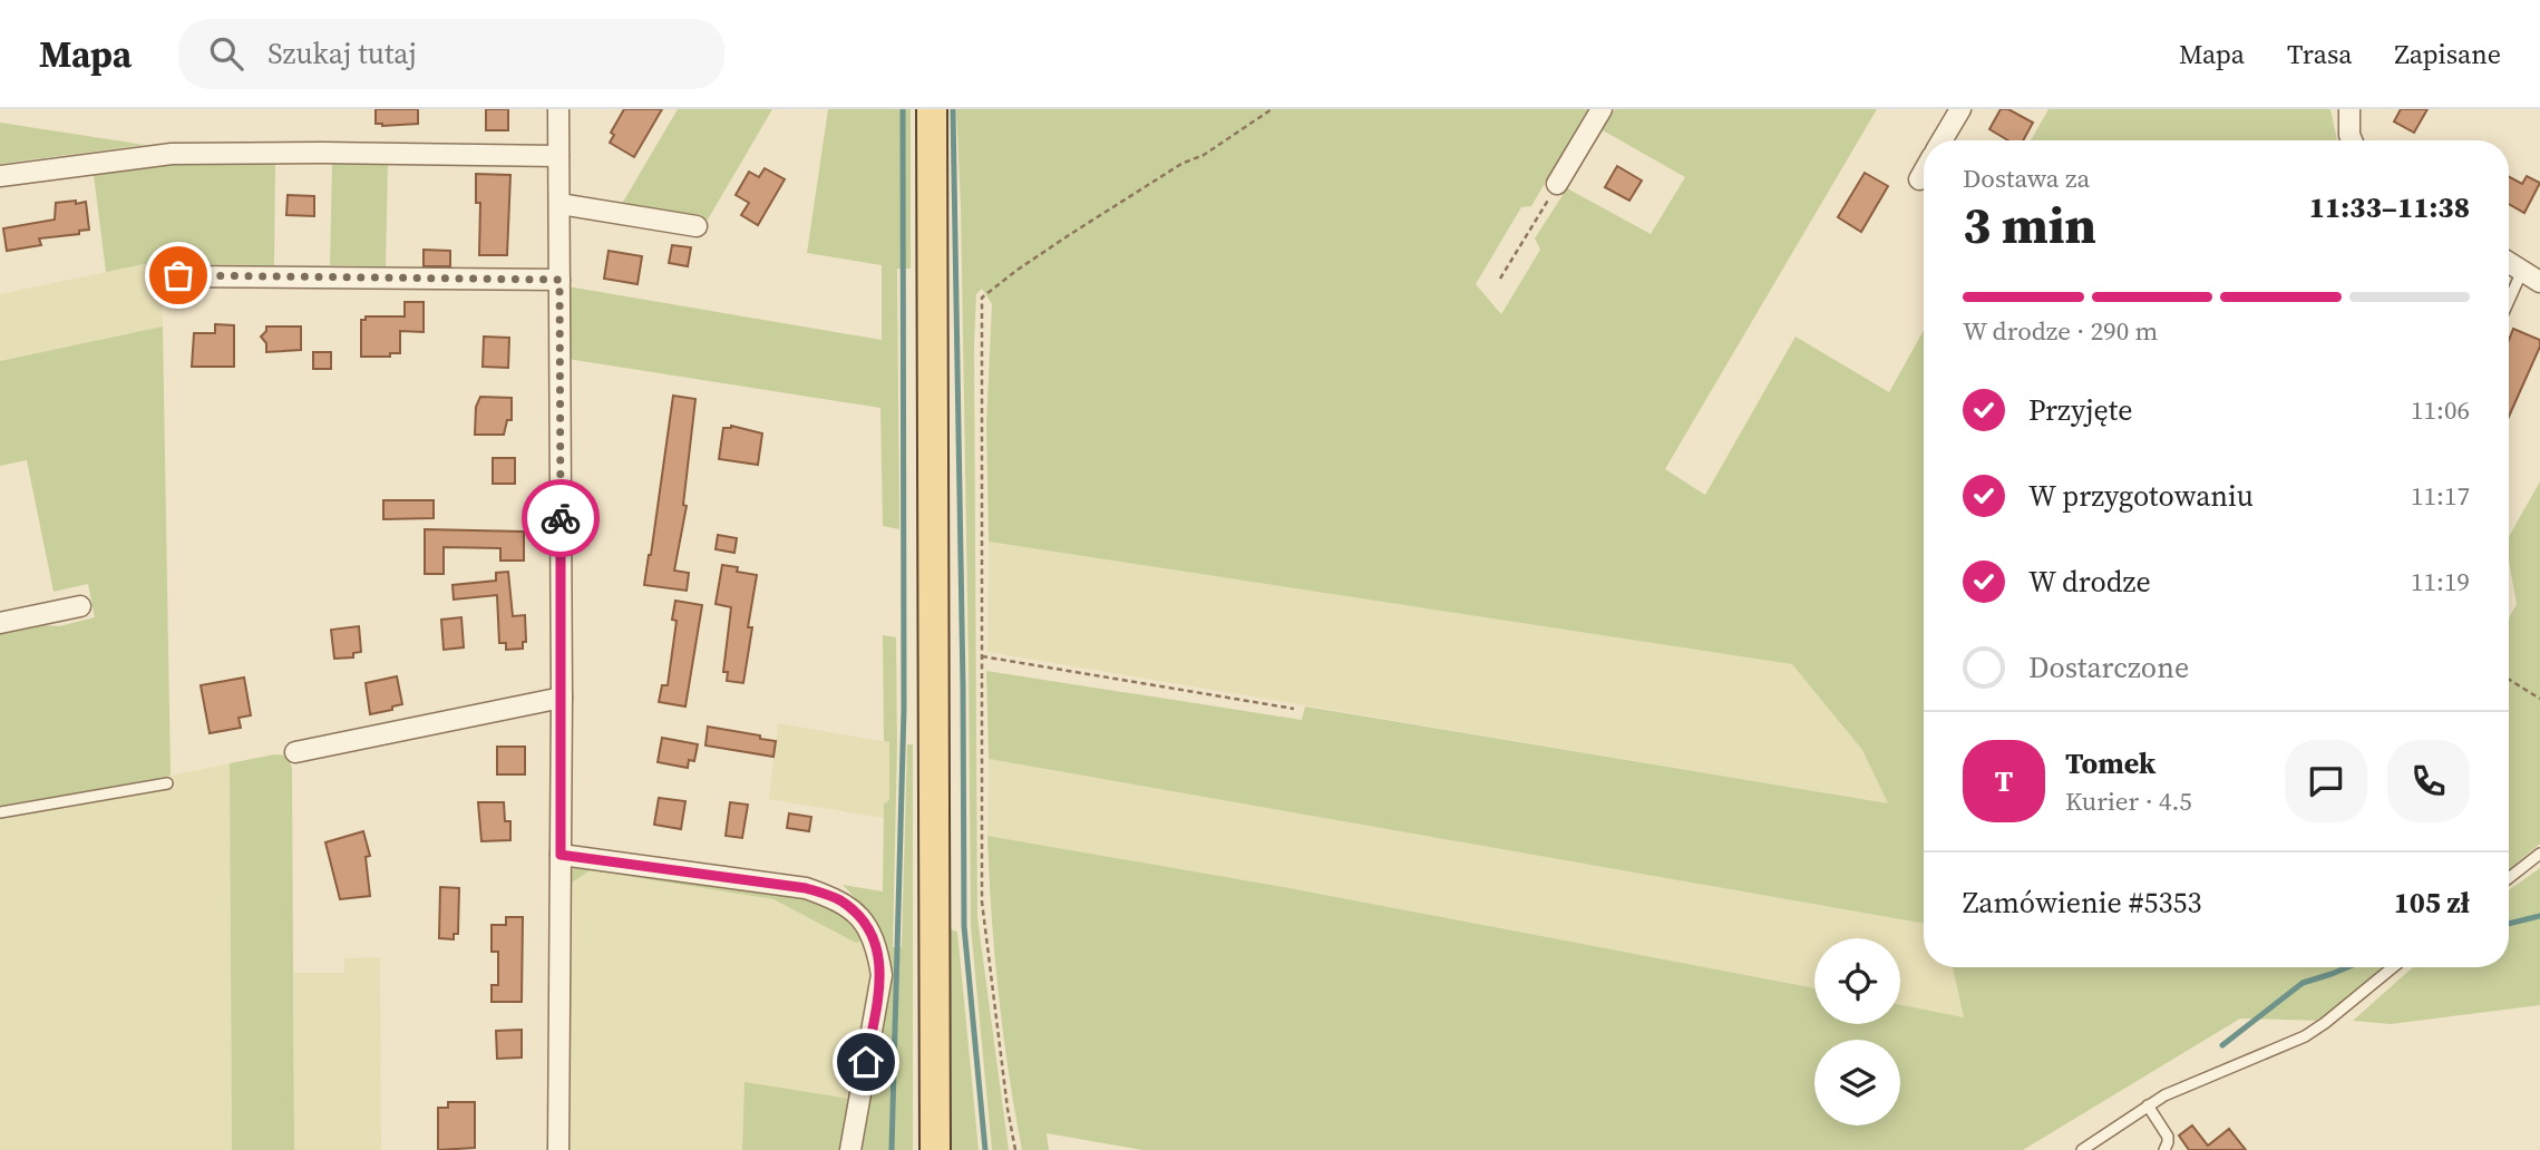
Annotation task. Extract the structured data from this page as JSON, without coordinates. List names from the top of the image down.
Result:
{
  "page": {
    "header": "Mapa",
    "search": "Szukaj tutaj",
    "nav": ["Mapa", "Trasa", "Zapisane"],
    "heading": ["3 min", "Dostawa za", "11:33–11:38"],
    "panel": [
      "Tomek",
      "Kurier · 4.5",
      "Zamówienie #5353",
      "105 zł"
    ],
    "bar": "W drodze · 290 m",
    "list": [
      ["Przyjęte", "11:06"],
      ["W przygotowaniu", "11:17"],
      ["W drodze", "11:19"],
      "Dostarczone"
    ],
    "round": "T"
  }
}
